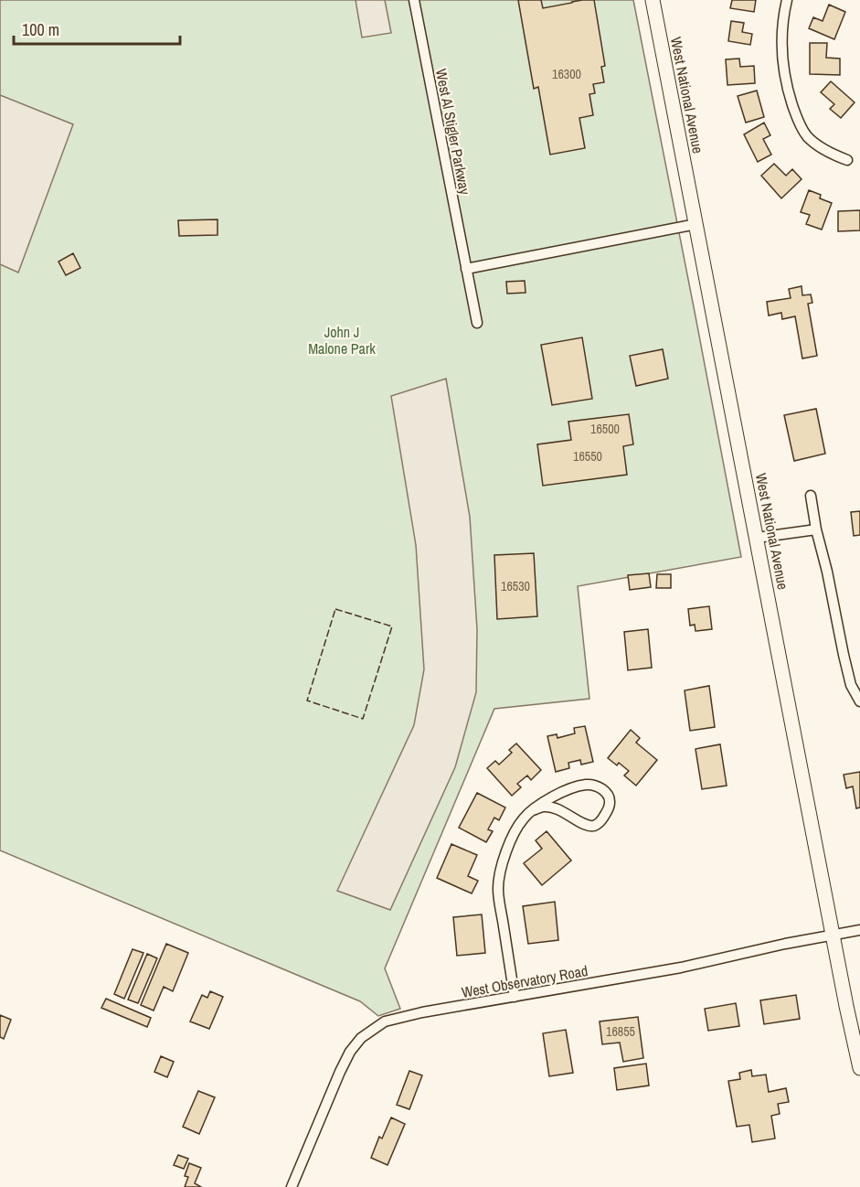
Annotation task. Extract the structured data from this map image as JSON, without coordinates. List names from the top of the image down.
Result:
{
  "streets": {
    "main road": ["West National Avenue"],
    "street": ["West Al Stigler Parkway", "West Observatory Road"]
  },
  "crossings": [
    ["West National Avenue", "West Observatory Road"]
  ],
  "parks": ["John J Malone Park"],
  "house_numbers": [
    "16300",
    "16500",
    "16550",
    "16530",
    "16855"
  ],
  "scale_bar": "100 m"
}
